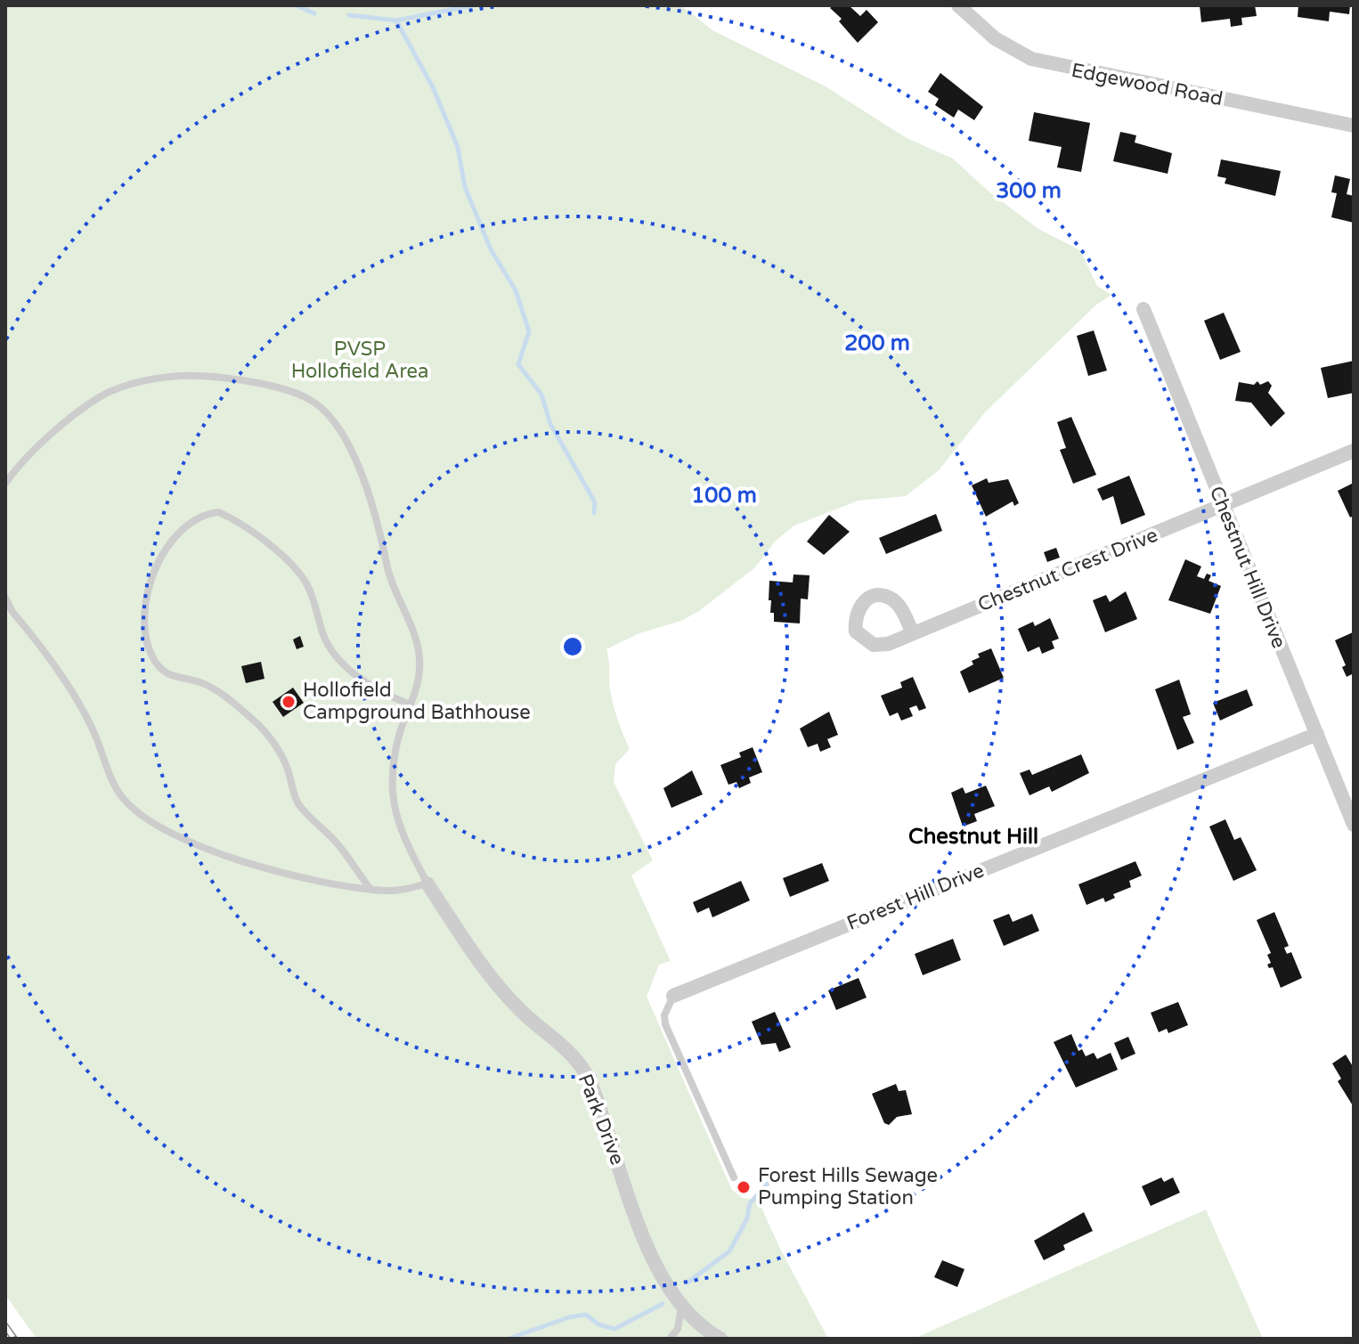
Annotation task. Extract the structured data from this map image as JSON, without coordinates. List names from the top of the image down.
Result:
{
  "streets": {
    "street": [
      "Edgewood Road",
      "Chestnut Hill Drive",
      "Chestnut Crest Drive",
      "Forest Hill Drive",
      "Park Drive"
    ]
  },
  "crossings": [
    ["Chestnut Hill Drive", "Chestnut Crest Drive"],
    ["Chestnut Hill Drive", "Forest Hill Drive"]
  ],
  "districts": ["Chestnut Hill"],
  "parks": ["PVSP Hollofield Area"],
  "places": ["Hollofield Campground Bathhouse", "Forest Hills Sewage Pumping Station"],
  "rings": ["300 m", "200 m", "100 m"]
}
